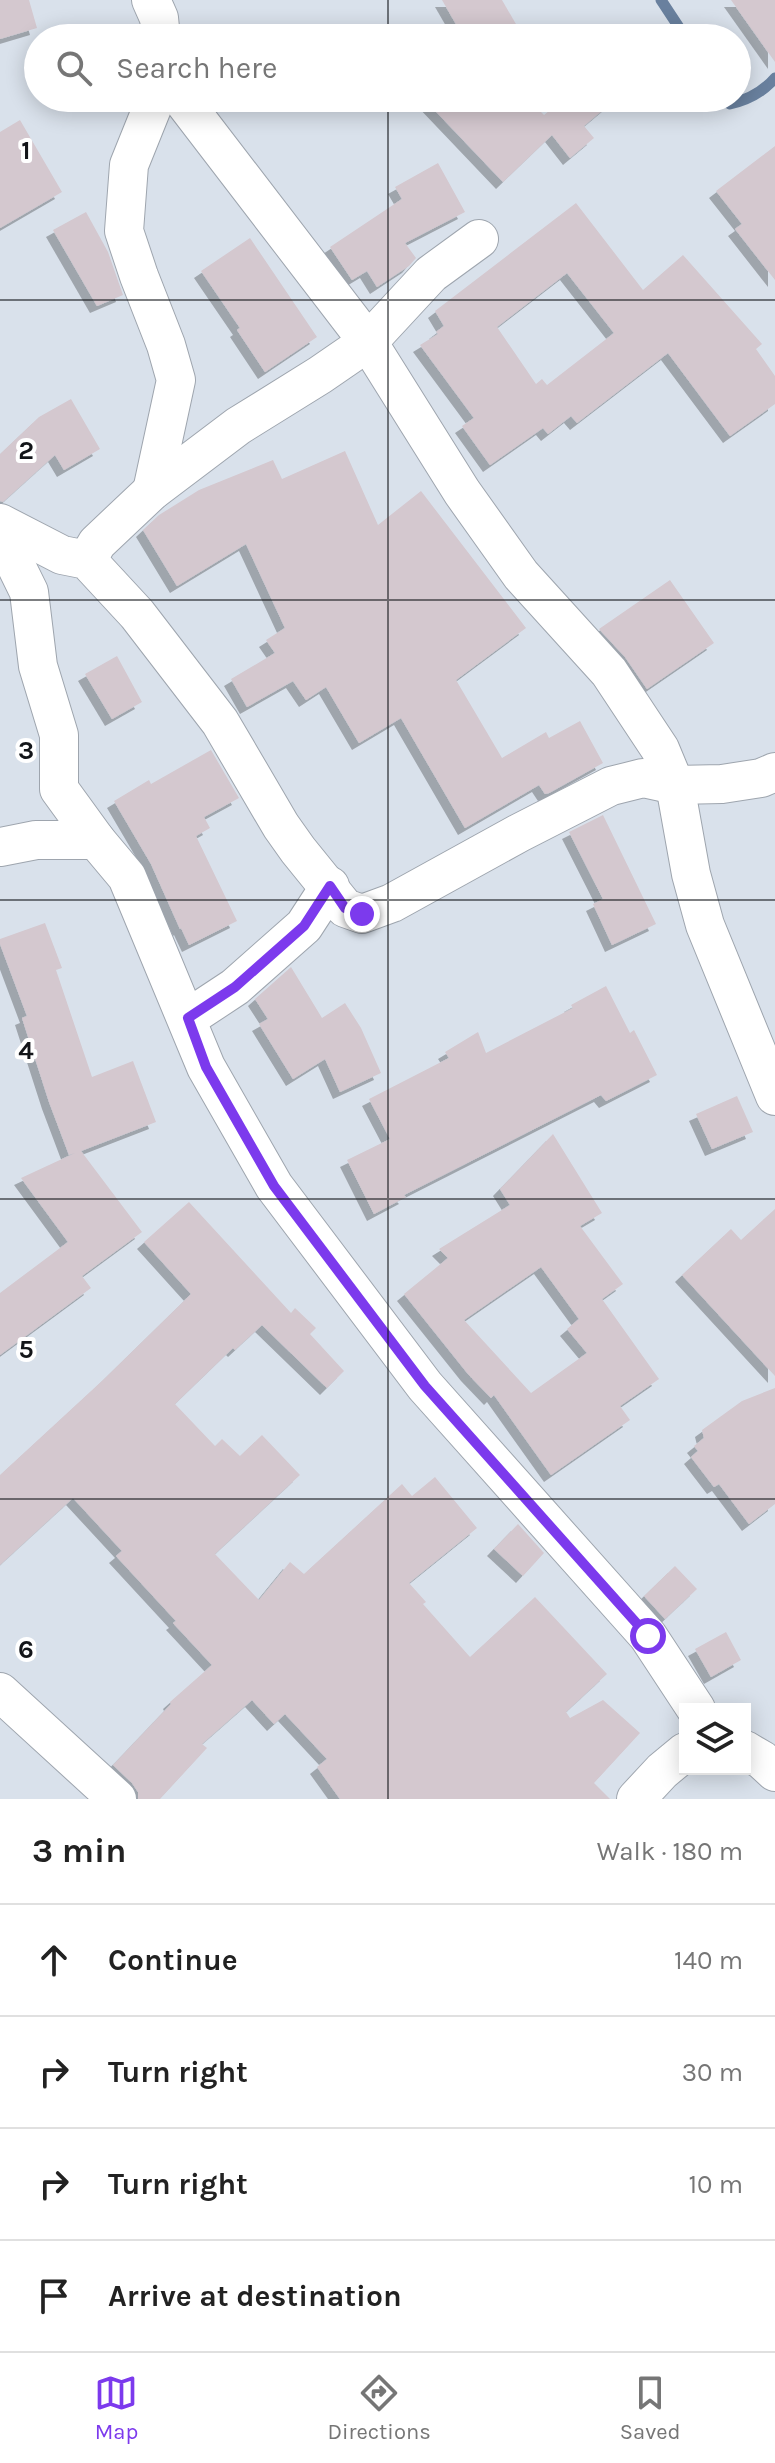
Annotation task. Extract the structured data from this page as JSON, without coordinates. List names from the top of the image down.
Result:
{
  "page": {
    "search": "Search here",
    "heading": ["3 min", "Walk · 180 m"],
    "list": [
      ["Continue", "140 m"],
      ["Turn right", "30 m"],
      ["Turn right", "10 m"],
      "Arrive at destination"
    ],
    "nav": ["Map", "Directions", "Saved"]
  },
  "grid": {
    "rows": [
      "1",
      "2",
      "3",
      "4",
      "5",
      "6"
    ]
  }
}
